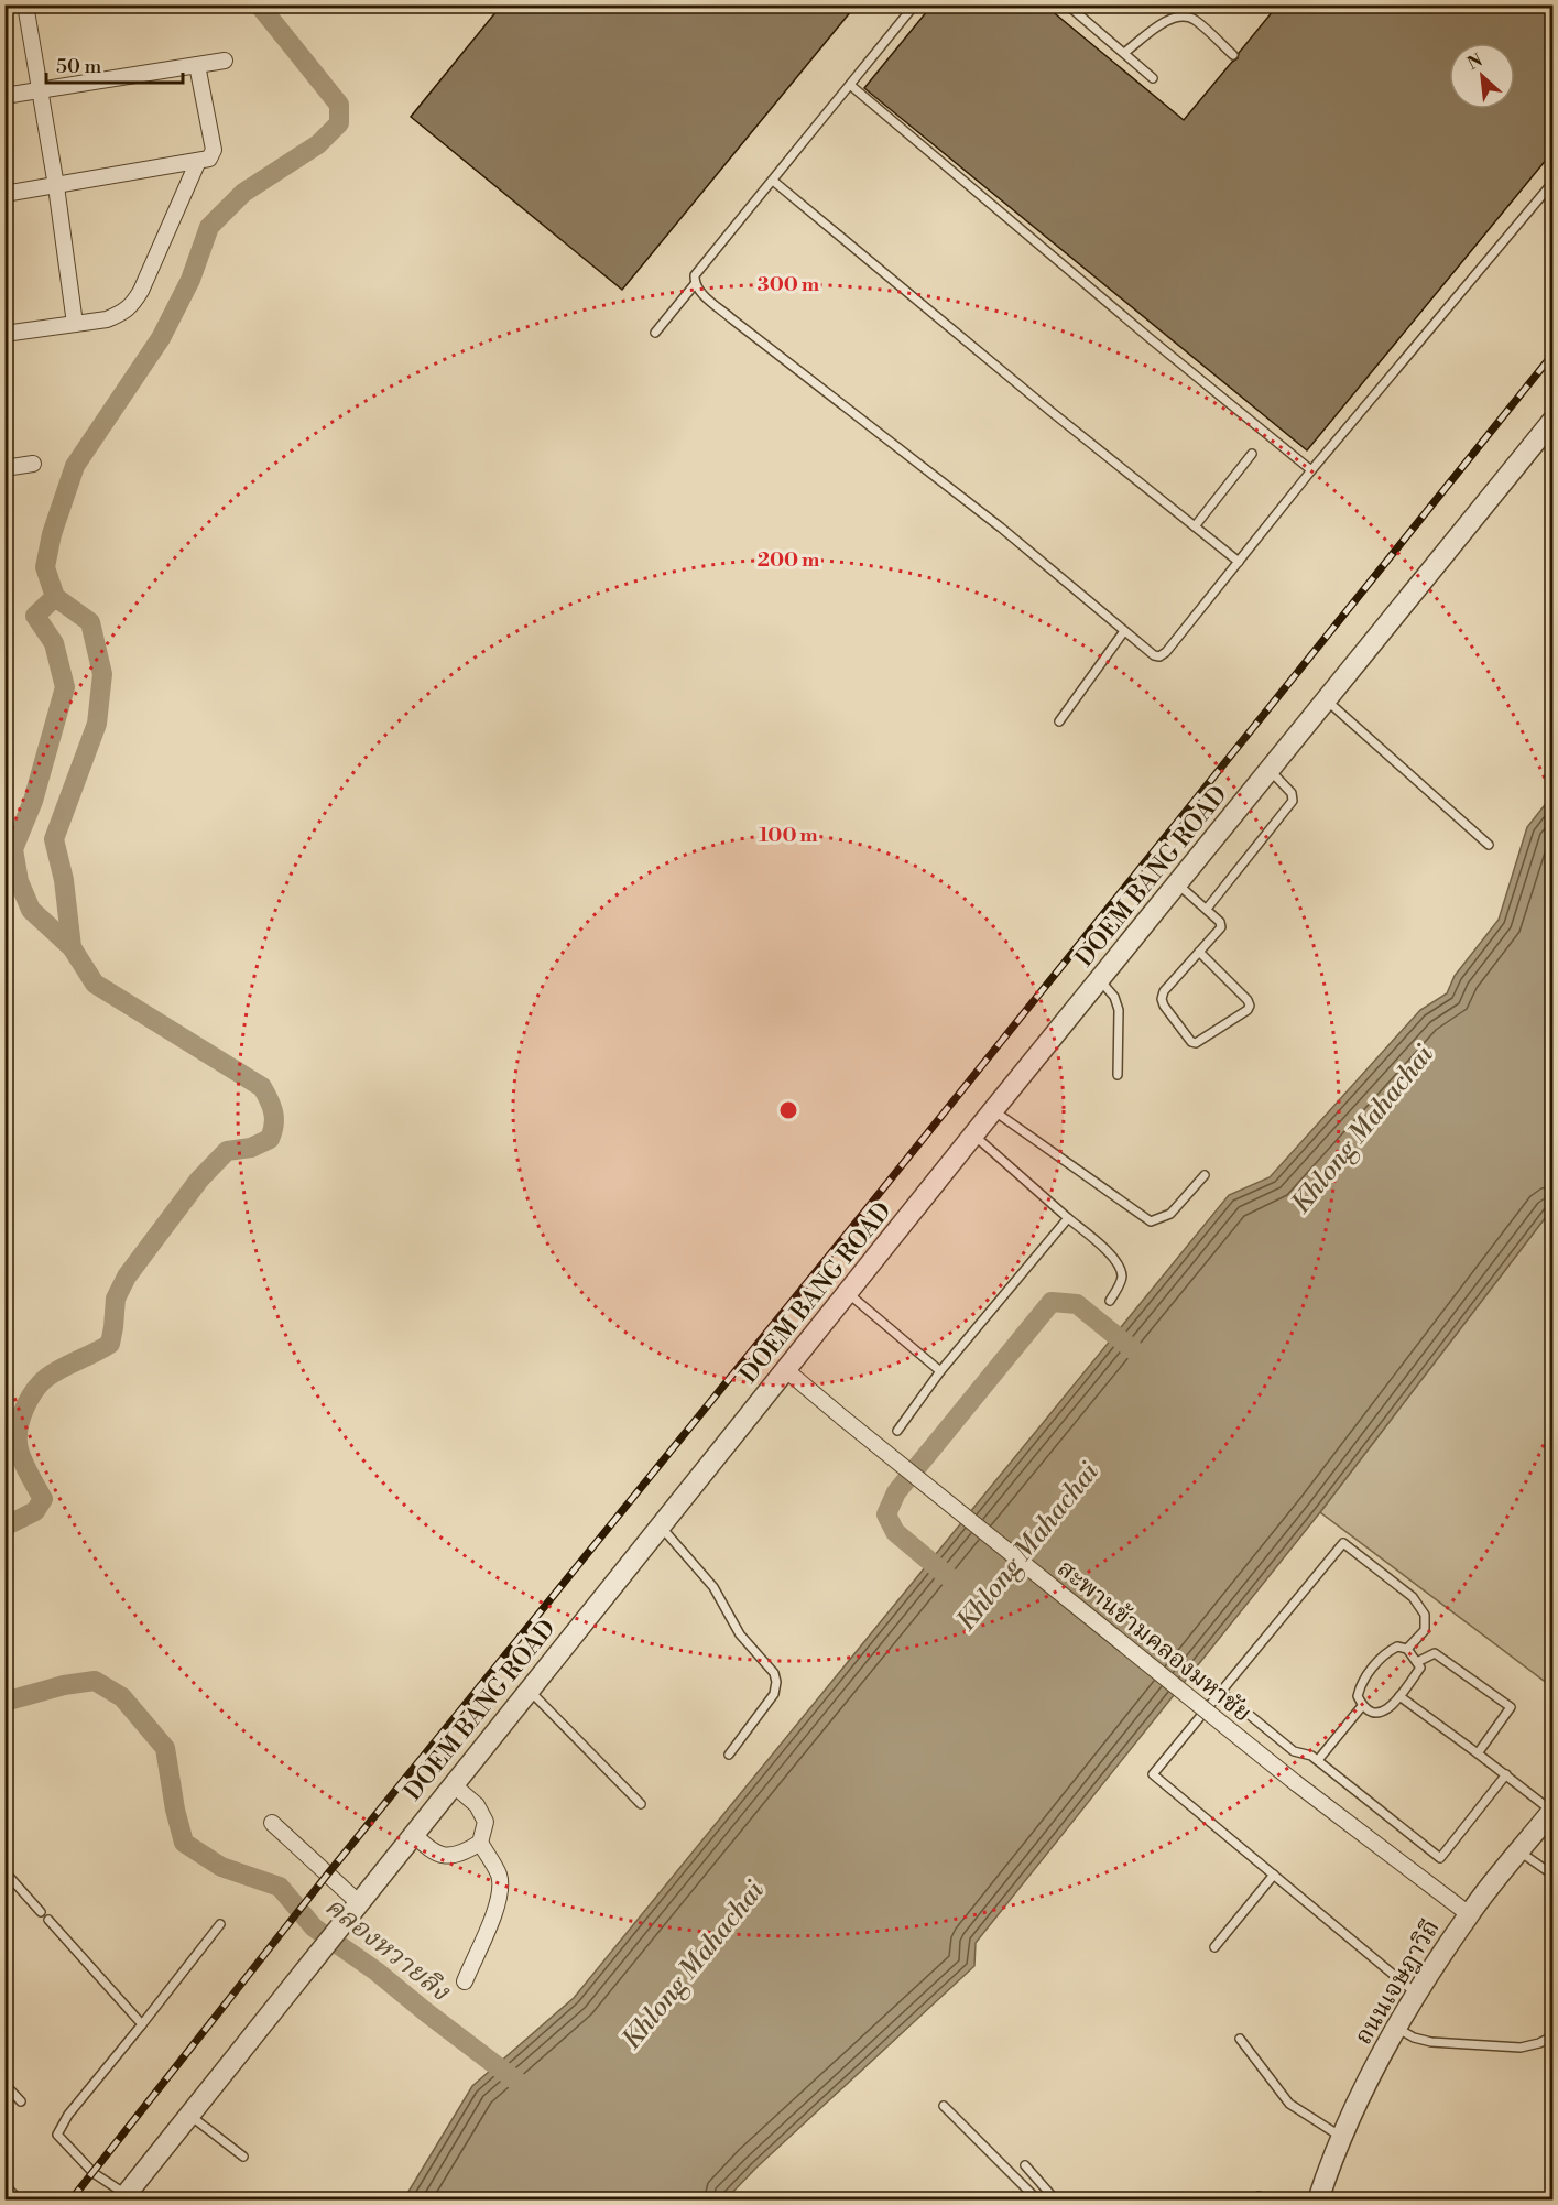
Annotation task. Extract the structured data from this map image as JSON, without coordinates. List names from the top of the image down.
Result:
{
  "streets": {
    "street": ["DOEM BANG ROAD", "สะพานข้ามคลองมหาชัย", "ถนนเจษฎาวิถี"]
  },
  "crossings": [
    ["DOEM BANG ROAD", "สะพานข้ามคลองมหาชัย"],
    ["สะพานข้ามคลองมหาชัย", "ถนนเจษฎาวิถี"]
  ],
  "water": ["Khlong Mahachai", "คลองหวายลิง"],
  "scale_bar": "50 m",
  "north": "top left",
  "rings": ["300 m", "200 m", "100 m"]
}
